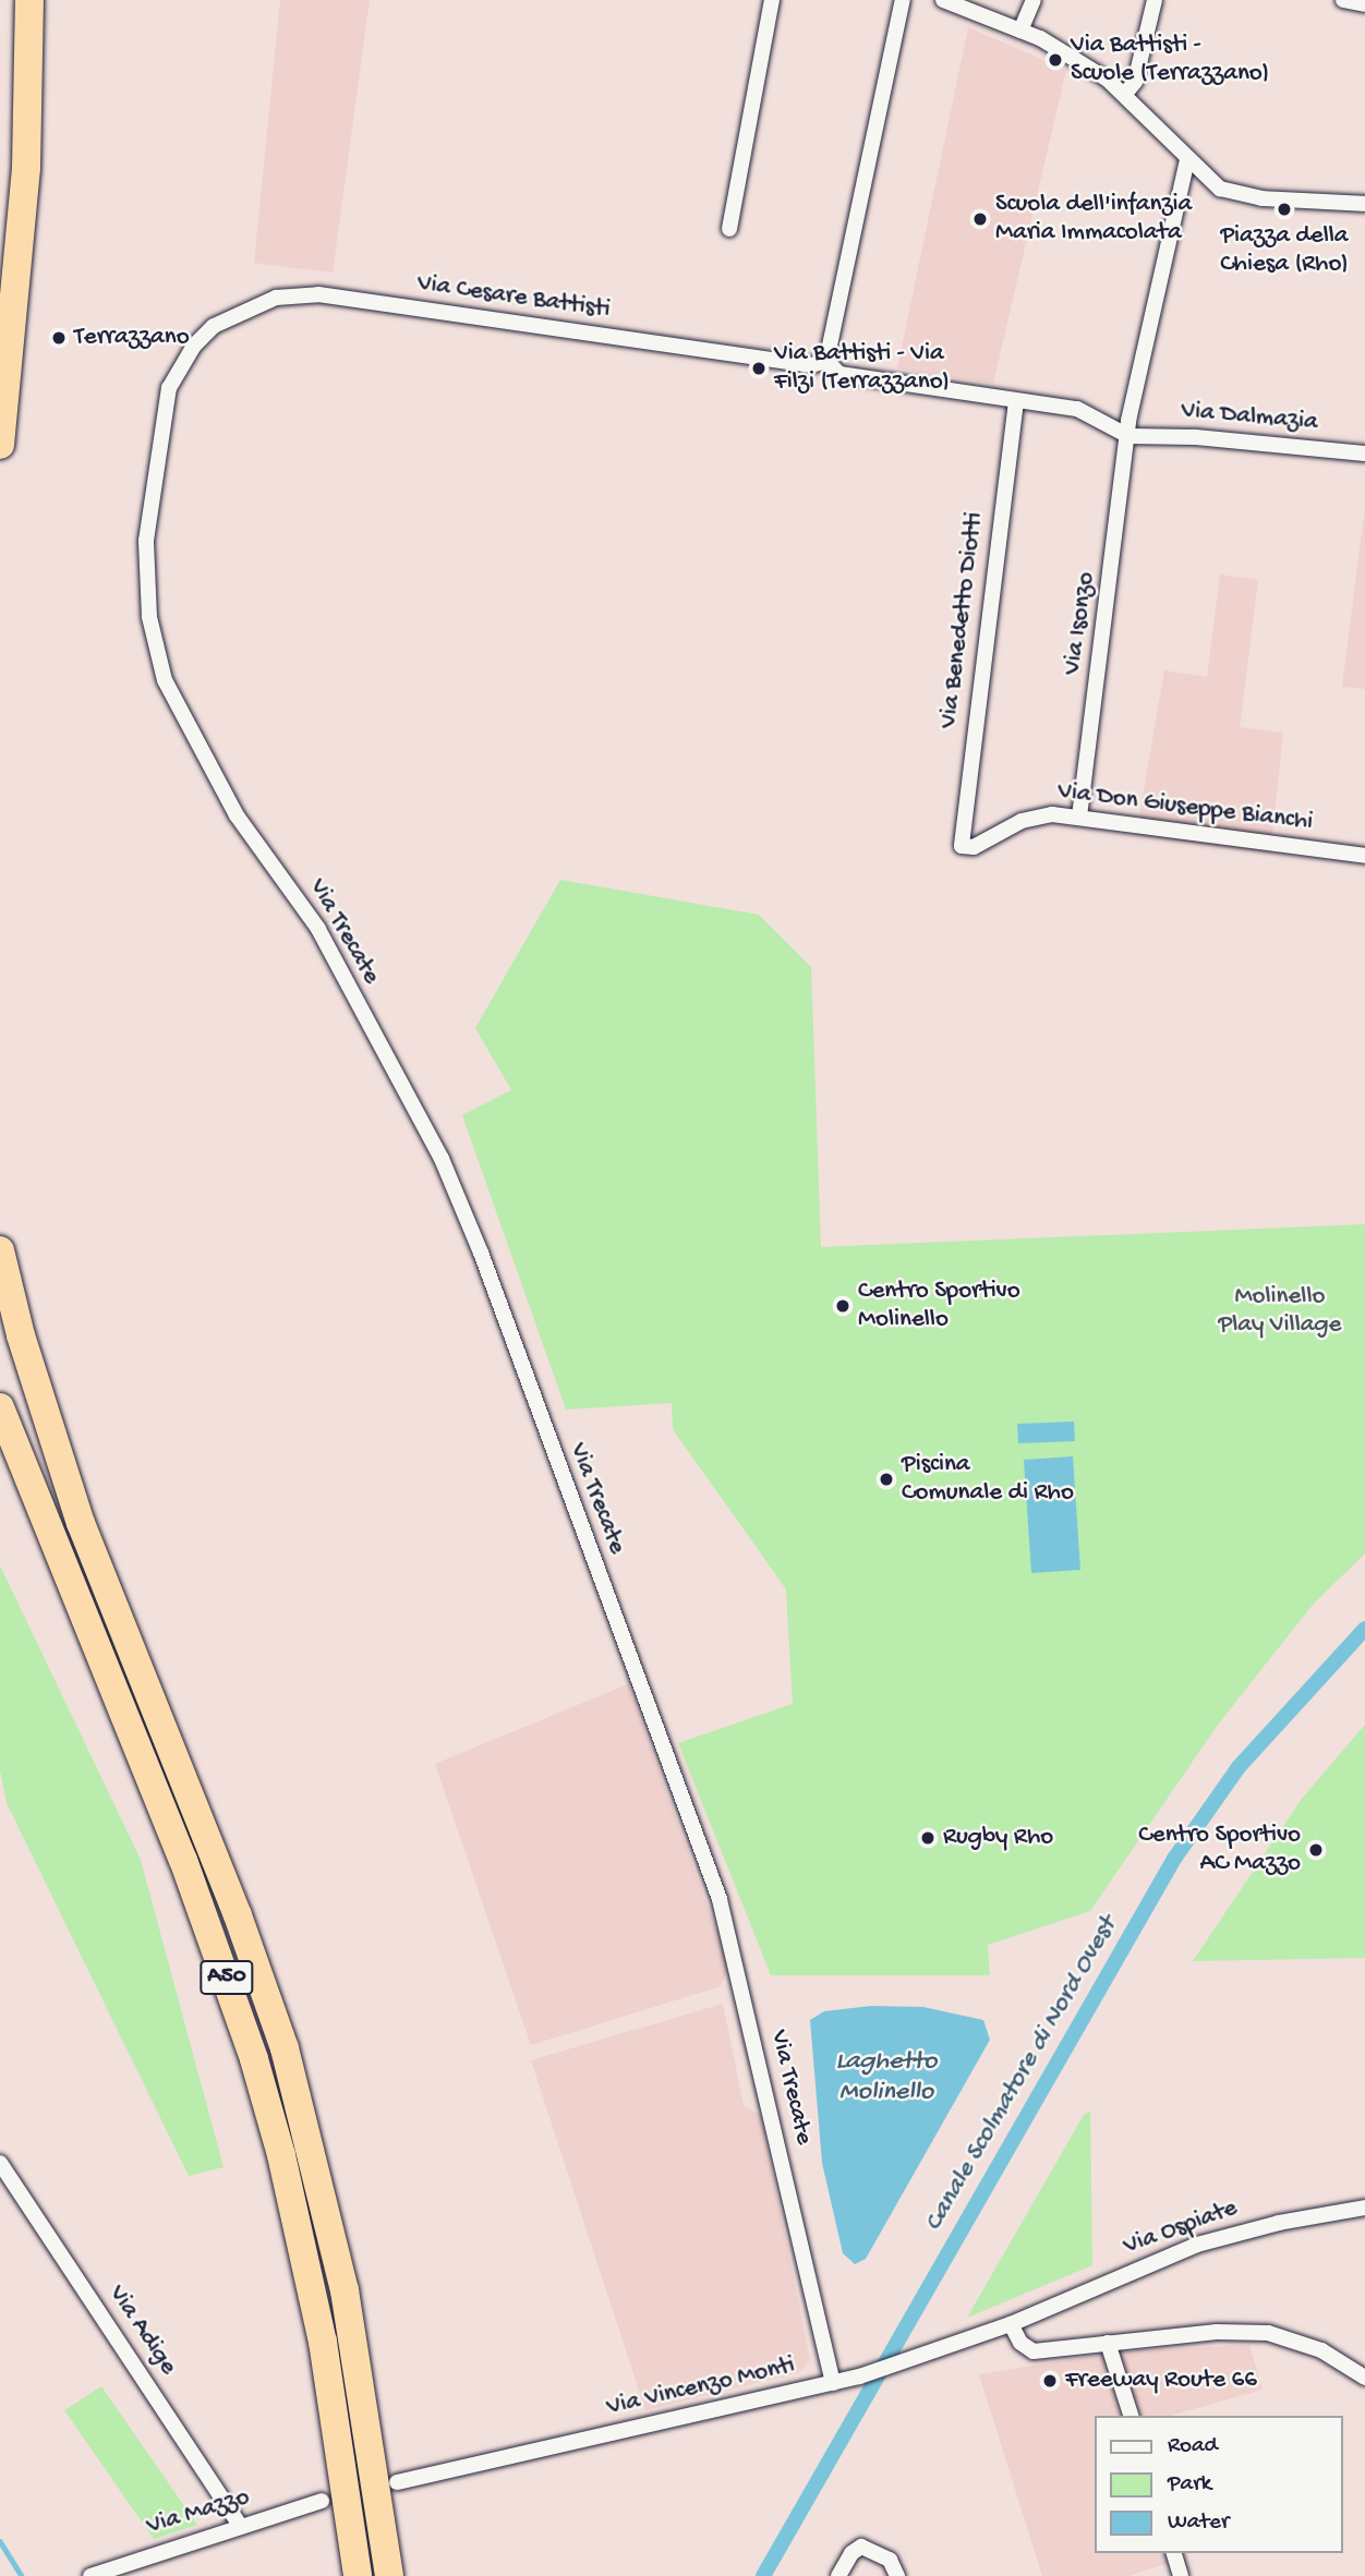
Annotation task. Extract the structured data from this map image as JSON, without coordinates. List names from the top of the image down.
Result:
{
  "streets": {
    "highway": ["A50"],
    "street": [
      "Via Cesare Battisti",
      "Via Dalmazia",
      "Via Benedetto Diotti",
      "Via Isonzo",
      "Via Don Giuseppe Bianchi",
      "Via Trecate",
      "Via Ospiate",
      "Via Adige",
      "Via Vincenzo Monti",
      "Via Mazzo"
    ]
  },
  "crossings": [
    ["Via Cesare Battisti", "Via Trecate"],
    ["Via Dalmazia", "Via Isonzo"],
    ["Via Benedetto Diotti", "Via Don Giuseppe Bianchi"],
    ["Via Isonzo", "Via Don Giuseppe Bianchi"],
    ["Via Trecate", "Via Vincenzo Monti"],
    ["Via Ospiate", "Via Vincenzo Monti"],
    ["Via Adige", "Via Mazzo"]
  ],
  "water": ["Laghetto Molinello", "Canale Scolmatore di Nord Ovest"],
  "parks": ["Molinello Play Village"],
  "places": [
    "Via Battisti - Scuole (Terrazzano)",
    "Piazza della Chiesa (Rho)",
    "Scuola dell'infanzia Maria Immacolata",
    "Terrazzano",
    "Via Battisti - Via Filzi (Terrazzano)",
    "Centro Sportivo Molinello",
    "Piscina Comunale di Rho",
    "Rugby Rho",
    "Centro Sportivo AC Mazzo",
    "Freeway Route 66"
  ],
  "legend": ["Road", "Park", "Water"]
}
